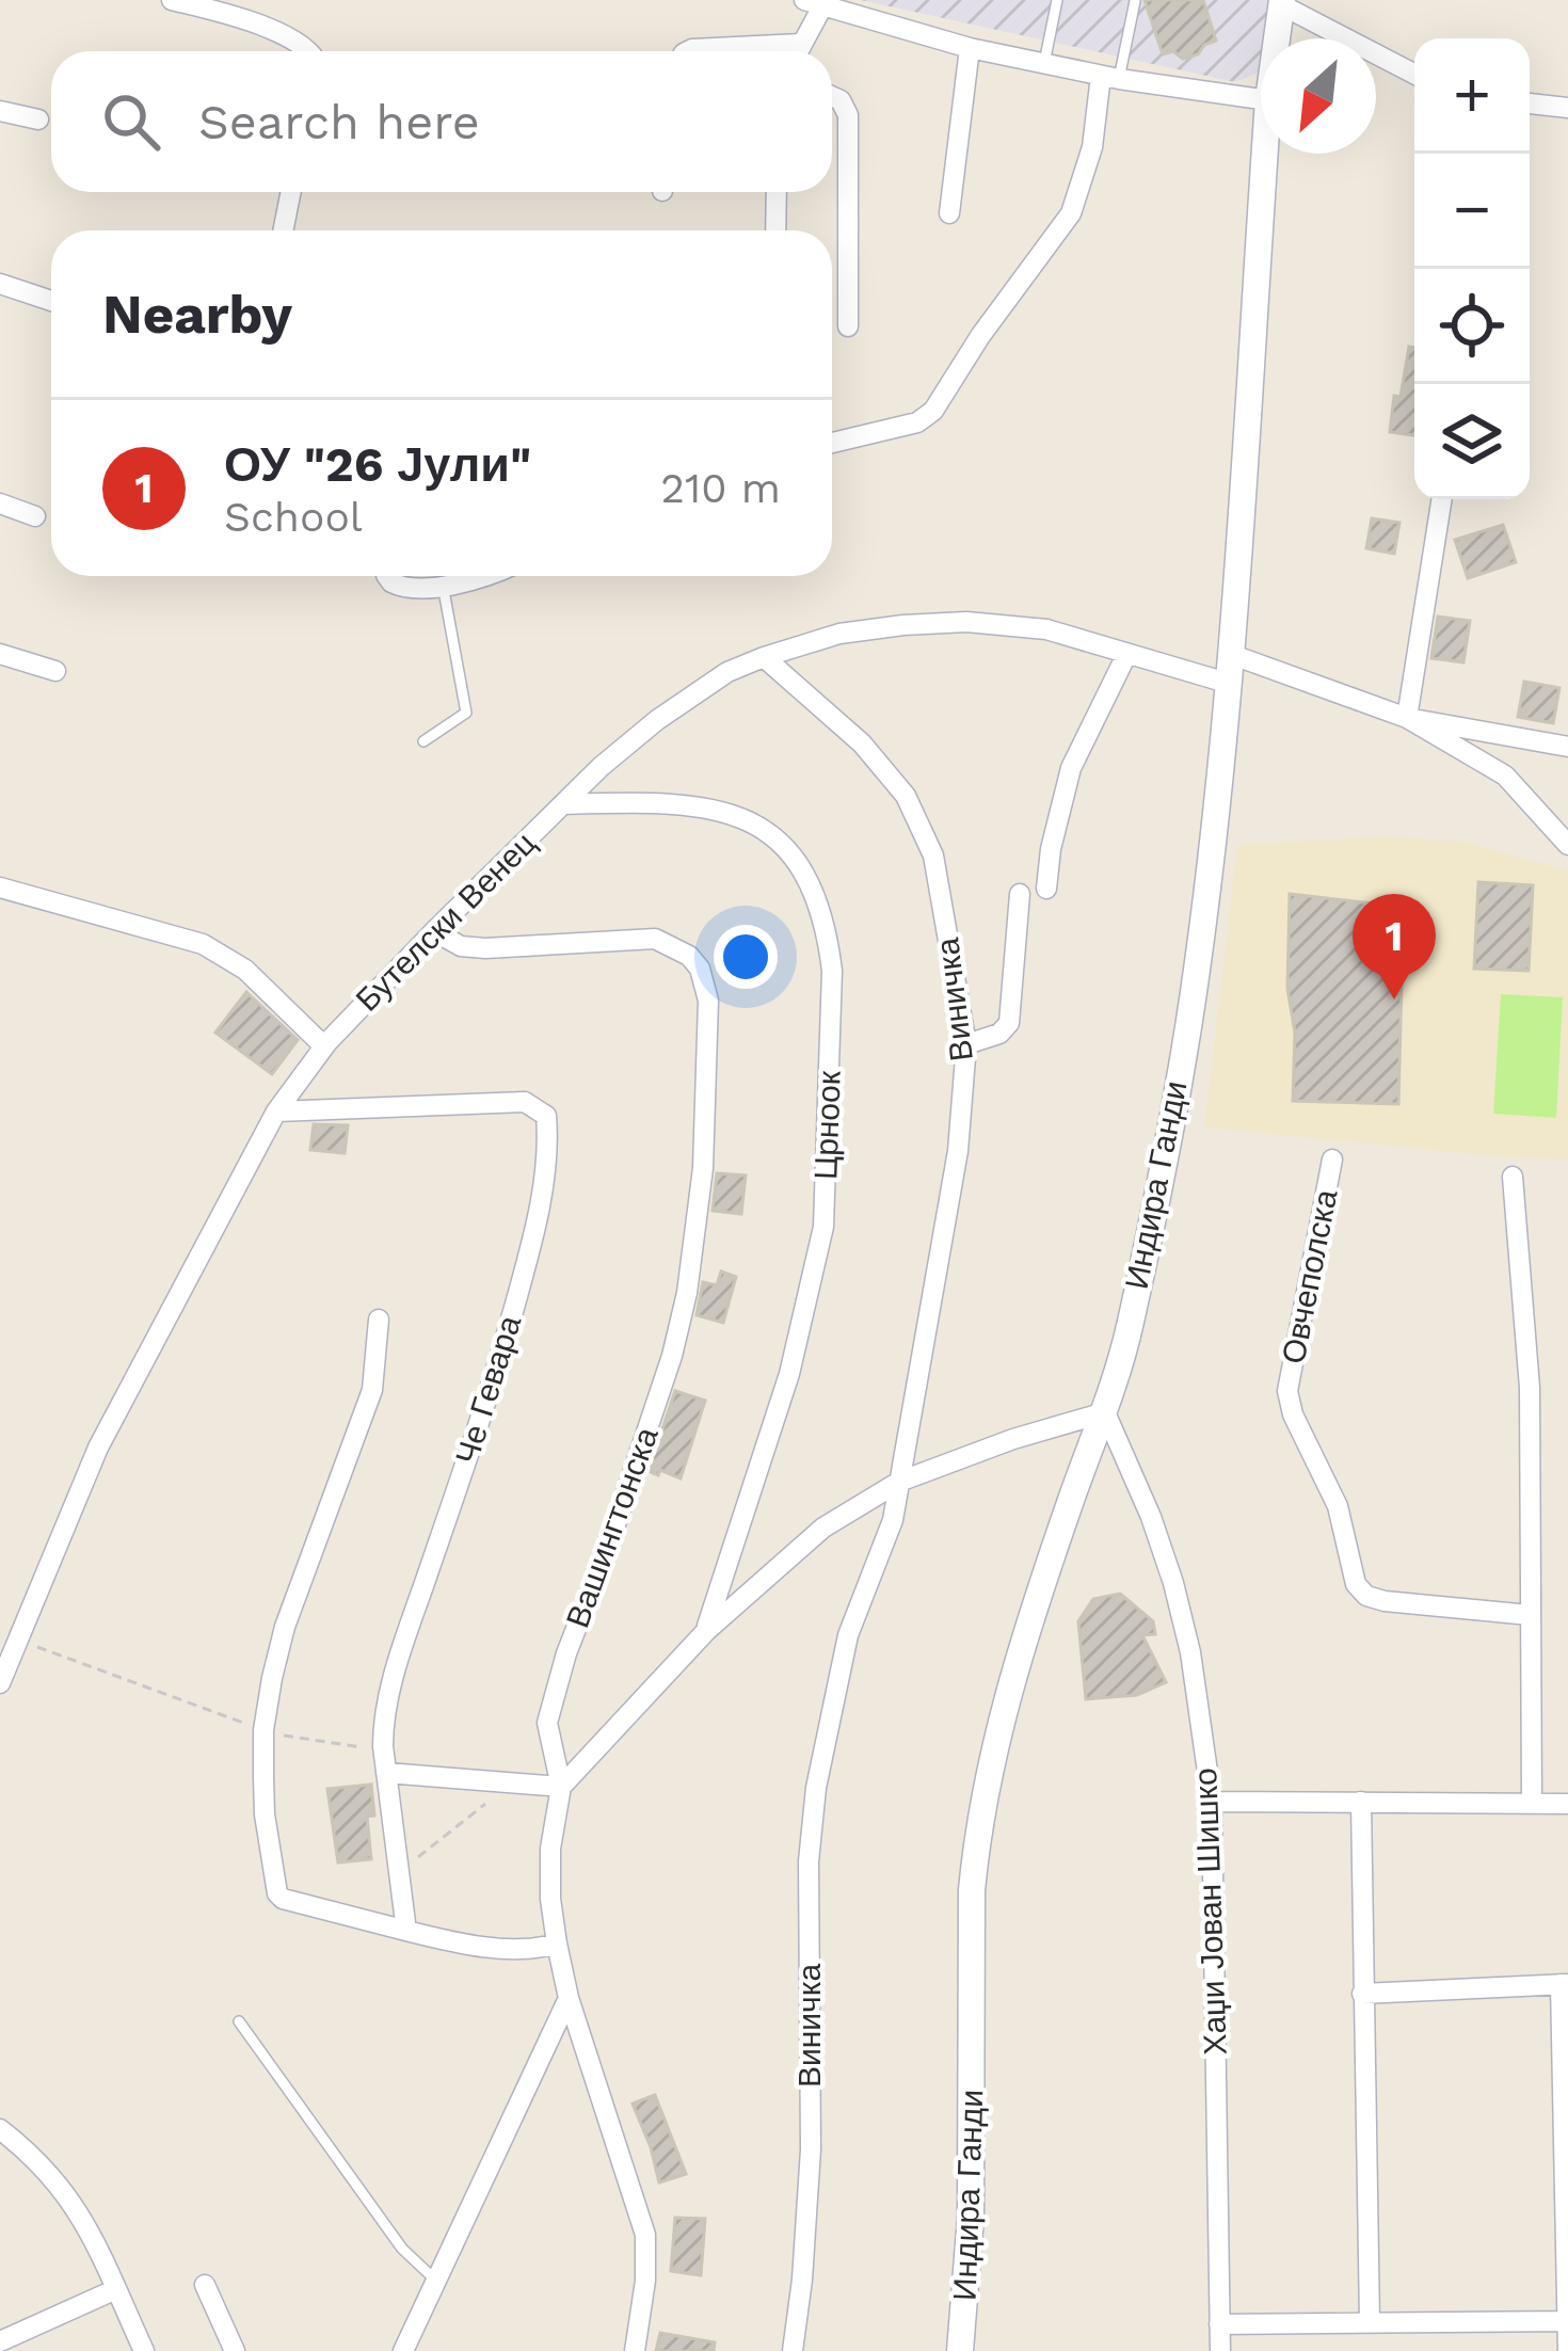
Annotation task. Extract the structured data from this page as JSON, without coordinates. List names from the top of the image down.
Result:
{
  "streets": {
    "street": [
      "Бутелски Венец",
      "Виничка",
      "Црноок",
      "Индира Ганди",
      "Овчеполска",
      "Че Гевара",
      "Вашингтонска",
      "Хаџи Јован Шишко"
    ]
  },
  "crossings": [
    ["Бутелски Венец", "Виничка"],
    ["Бутелски Венец", "Црноок"],
    ["Бутелски Венец", "Индира Ганди"],
    ["Бутелски Венец", "Че Гевара"],
    ["Бутелски Венец", "Вашингтонска"],
    ["Индира Ганди", "Хаџи Јован Шишко"]
  ],
  "north": "bottom left",
  "page": {
    "map_buttons": ["+", "−"],
    "search": "Search here",
    "heading": "Nearby",
    "list": [
      {
        "mark": "1",
        "name": "ОУ \"26 Јули\"",
        "note": "School",
        "value": "210 m"
      }
    ],
    "pins": "1"
  }
}
